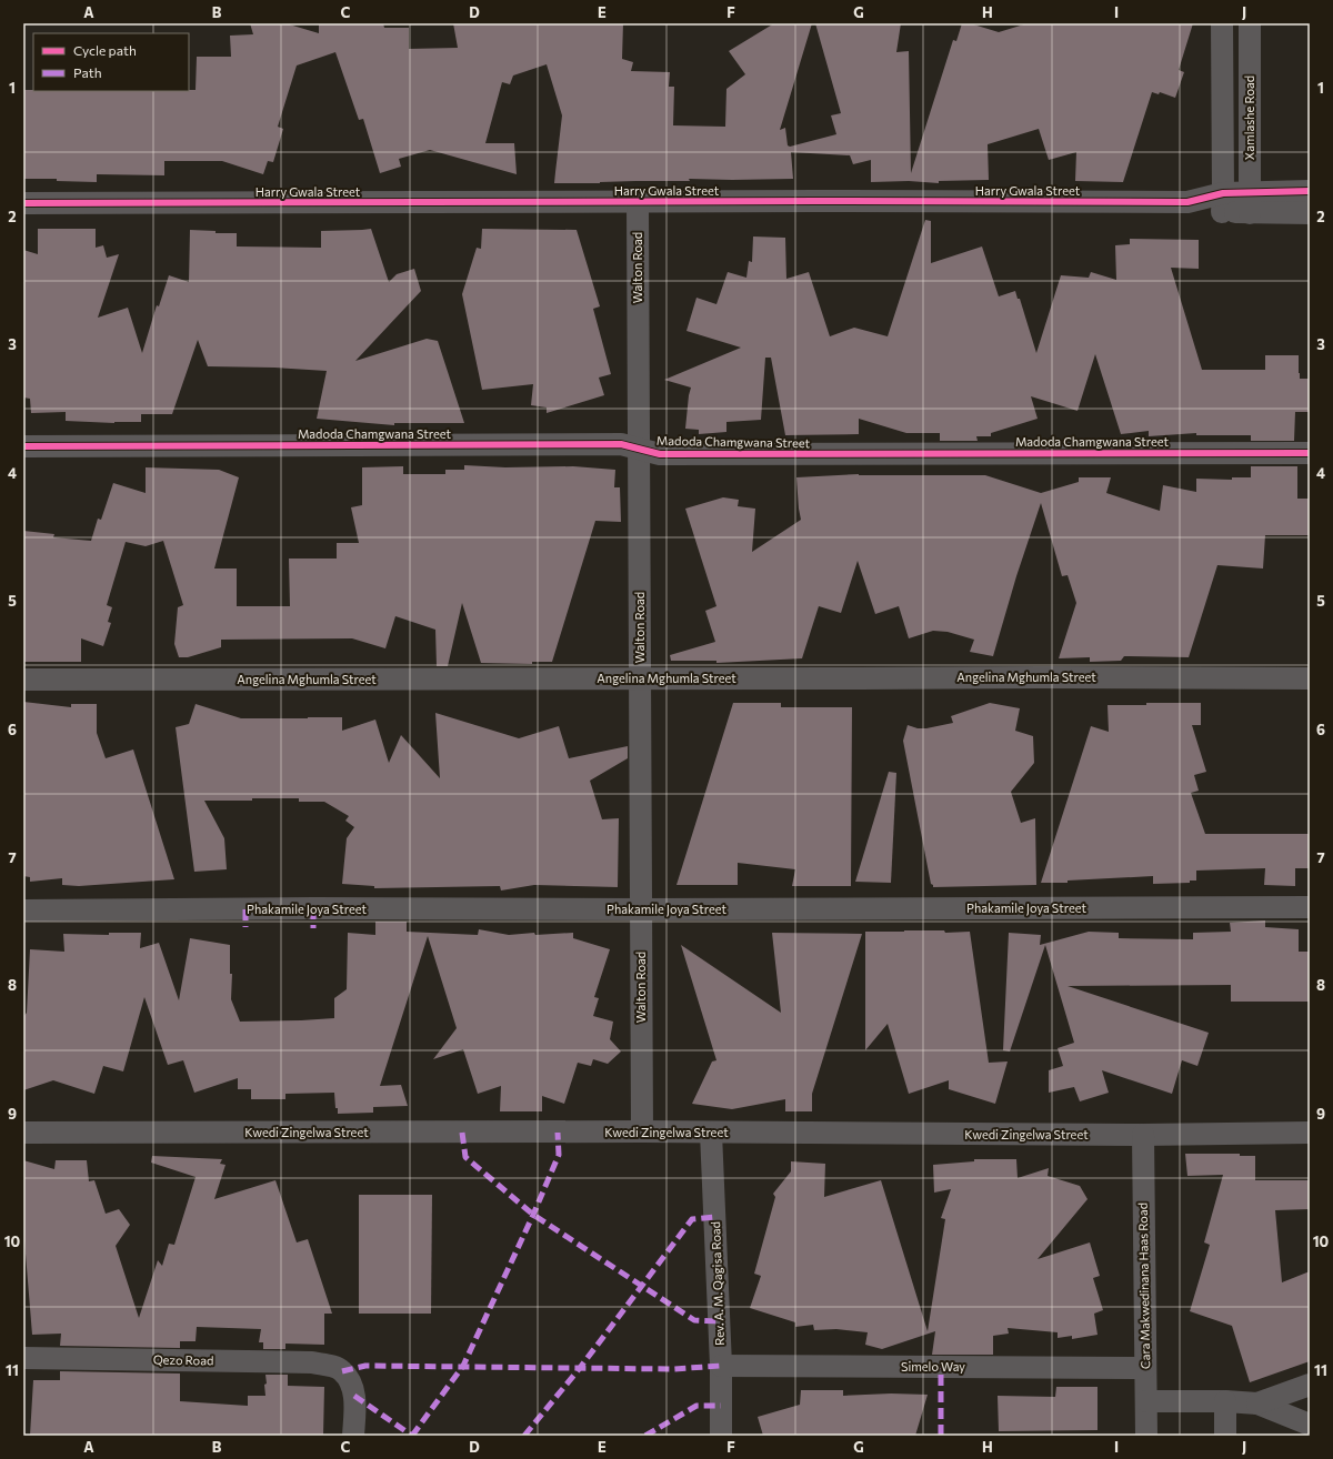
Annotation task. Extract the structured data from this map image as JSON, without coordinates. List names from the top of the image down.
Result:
{
  "streets": {
    "street": [
      "Xamlashe Road",
      "Harry Gwala Street",
      "Walton Road",
      "Madoda Chamgwana Street",
      "Angelina Mghumla Street",
      "Phakamile Joya Street",
      "Kwedi Zingelwa Street",
      "Rev. A. M. Qagisa Road",
      "Cara Makwedinana Haas Road",
      "Qezo Road",
      "Simelo Way"
    ]
  },
  "crossings": [
    ["Xamlashe Road", "Harry Gwala Street"],
    ["Harry Gwala Street", "Walton Road"],
    ["Walton Road", "Madoda Chamgwana Street"],
    ["Walton Road", "Angelina Mghumla Street"],
    ["Walton Road", "Phakamile Joya Street"],
    ["Walton Road", "Kwedi Zingelwa Street"],
    ["Kwedi Zingelwa Street", "Rev. A. M. Qagisa Road"],
    ["Kwedi Zingelwa Street", "Cara Makwedinana Haas Road"],
    ["Rev. A. M. Qagisa Road", "Simelo Way"],
    ["Cara Makwedinana Haas Road", "Simelo Way"]
  ],
  "legend": ["Cycle path", "Path"],
  "grid": {
    "columns": [
      "A",
      "B",
      "C",
      "D",
      "E",
      "F",
      "G",
      "H",
      "I",
      "J"
    ],
    "rows": [
      "1",
      "2",
      "3",
      "4",
      "5",
      "6",
      "7",
      "8",
      "9",
      "10",
      "11"
    ]
  }
}
